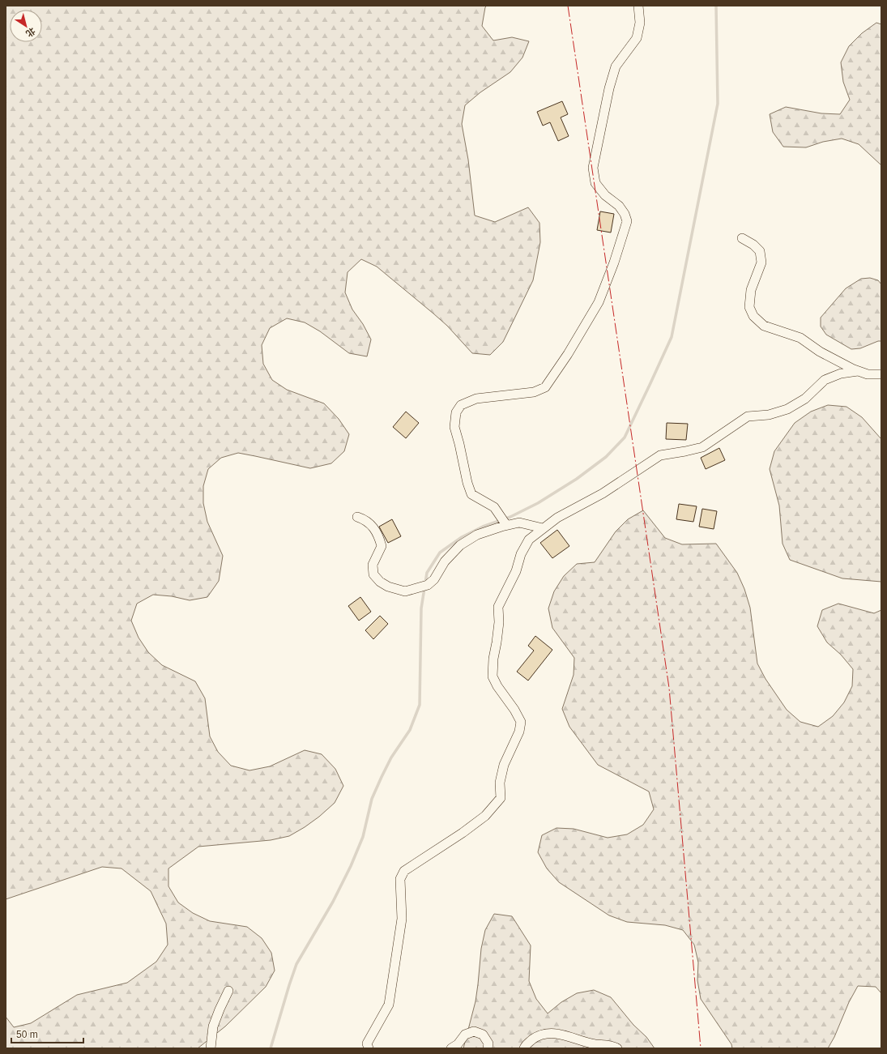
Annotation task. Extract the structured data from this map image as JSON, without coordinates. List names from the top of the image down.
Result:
{
  "scale_bar": "50 m",
  "north": "bottom right"
}
